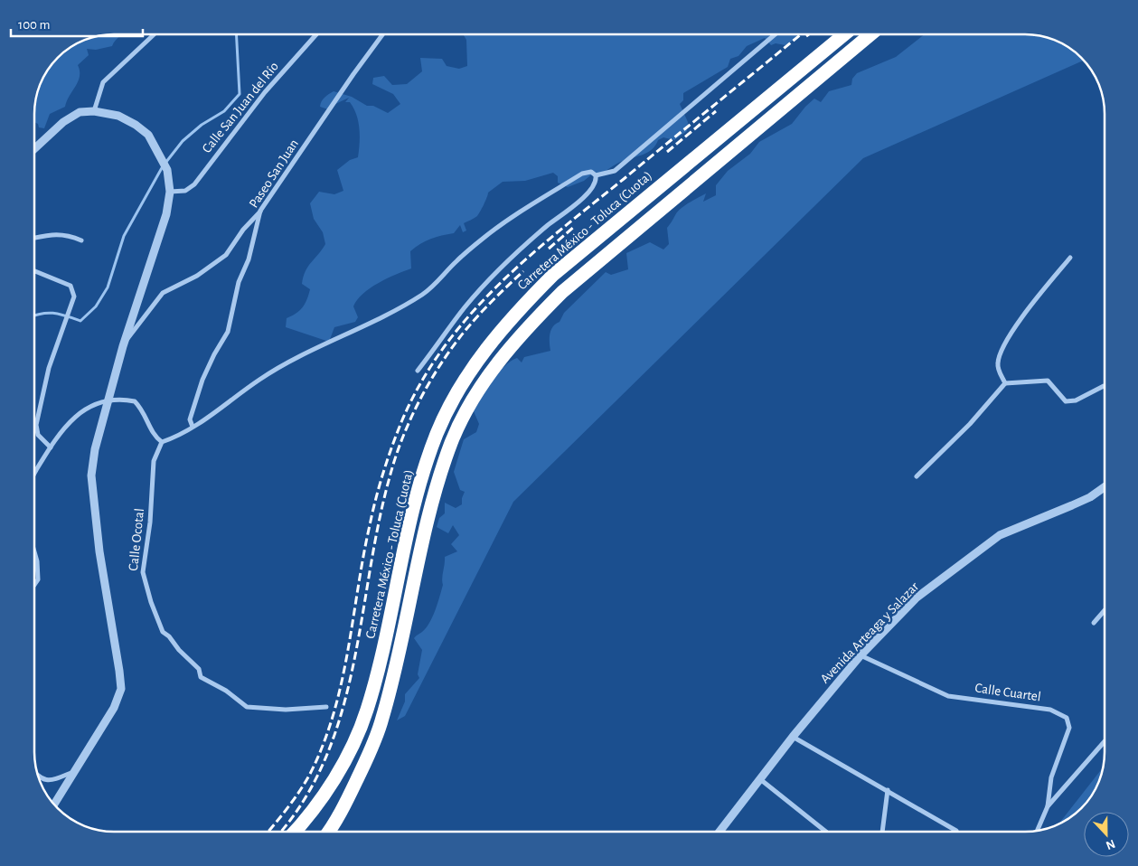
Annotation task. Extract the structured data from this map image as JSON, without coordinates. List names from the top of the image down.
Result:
{
  "streets": {
    "highway": ["Carretera México - Toluca (Cuota)"],
    "street": [
      "Calle San Juan del Río",
      "Paseo San Juan",
      "Calle Ocotal",
      "Avenida Arteaga y Salazar",
      "Calle Cuartel"
    ]
  },
  "crossings": [
    ["Avenida Arteaga y Salazar", "Calle Cuartel"]
  ],
  "scale_bar": "100 m",
  "north": "bottom"
}
